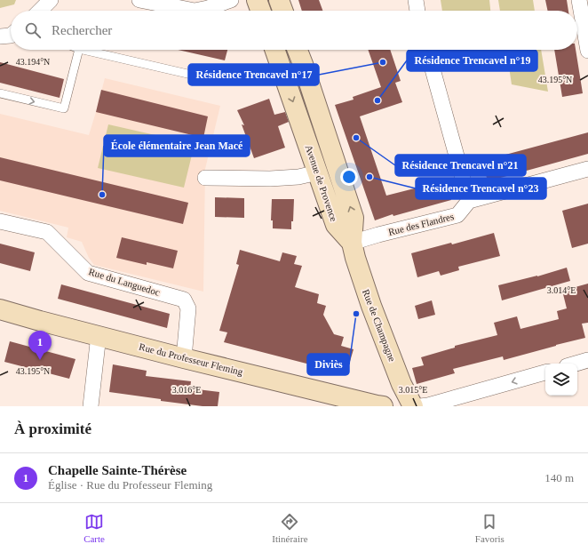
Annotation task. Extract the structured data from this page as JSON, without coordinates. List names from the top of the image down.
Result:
{
  "streets": {
    "street": [
      "Avenue de Provence",
      "Rue des Flandres",
      "Rue du Languedoc",
      "Rue de Champagne",
      "Rue du Professeur Fleming"
    ]
  },
  "crossings": [
    ["Avenue de Provence", "Rue des Flandres"],
    ["Avenue de Provence", "Rue de Champagne"],
    ["Rue des Flandres", "Rue de Champagne"],
    ["Rue du Languedoc", "Rue du Professeur Fleming"]
  ],
  "places": [
    "Résidence Trencavel n°17",
    "Résidence Trencavel n°19",
    "Résidence Trencavel n°21",
    "Résidence Trencavel n°23",
    "École élémentaire Jean Macé",
    "Diviès"
  ],
  "page": {
    "search": "Rechercher",
    "pins": "1",
    "heading": "À proximité",
    "list": [
      {
        "mark": "1",
        "name": "Chapelle Sainte-Thérèse",
        "note": "Église · Rue du Professeur Fleming",
        "value": "140 m"
      }
    ],
    "nav": ["Carte", "Itinéraire", "Favoris"]
  },
  "coordinates": [
    "43.194°N",
    "43.195°N",
    "3.014°E",
    "3.016°E",
    "3.015°E"
  ]
}
